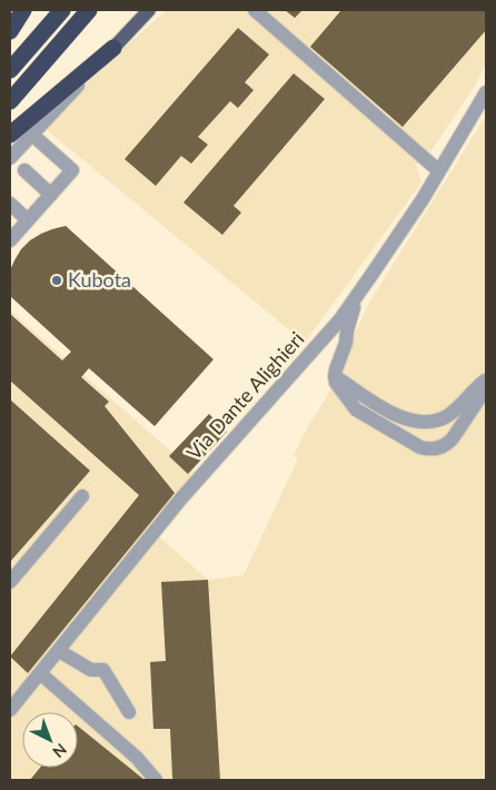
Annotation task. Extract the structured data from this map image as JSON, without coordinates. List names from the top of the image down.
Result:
{
  "streets": {
    "street": ["Via Dante Alighieri"]
  },
  "places": ["Kubota"],
  "north": "bottom right"
}
